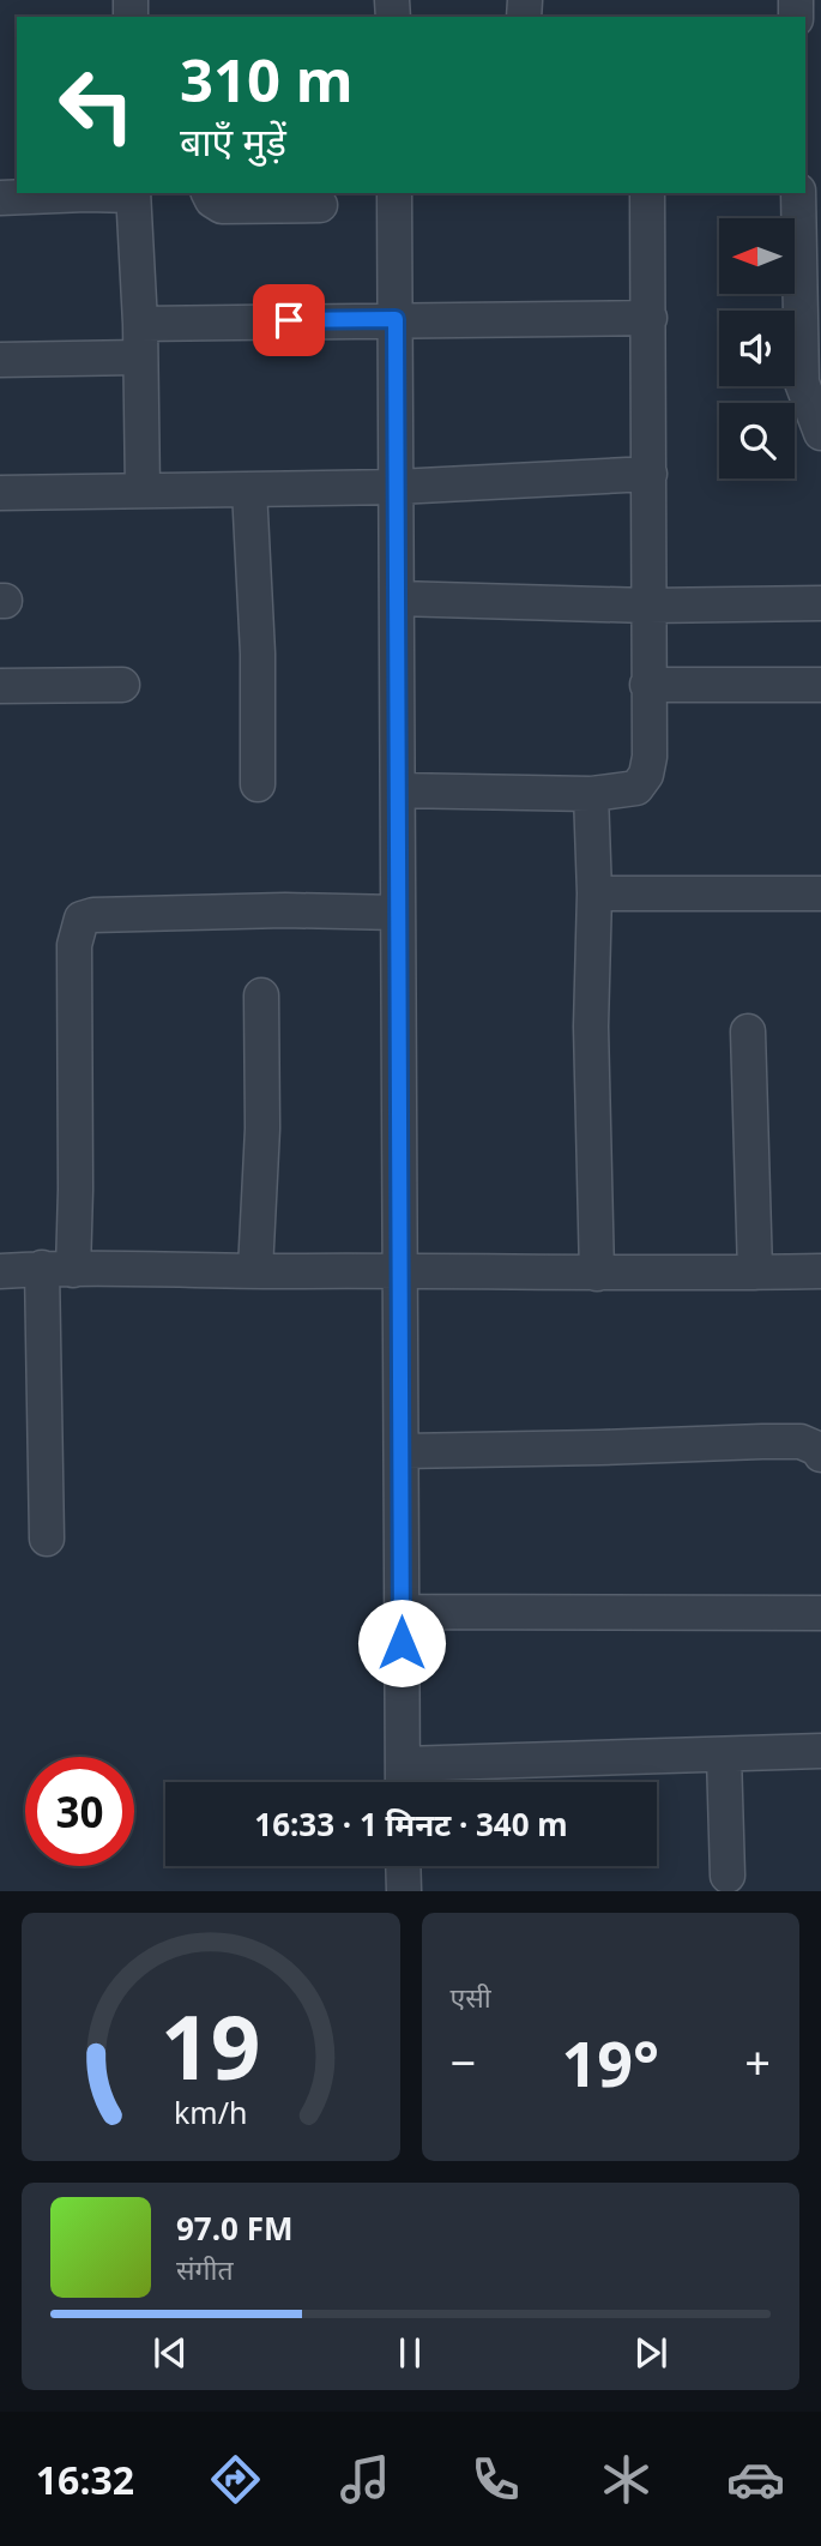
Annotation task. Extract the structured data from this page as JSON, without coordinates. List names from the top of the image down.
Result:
{
  "north": "left",
  "page": {
    "turn": ["310 m", "बाएँ मुड़ें"],
    "limit": "30",
    "trip": "16:33 · 1 मिनट · 340 m",
    "tile": "एसी",
    "heat": ["−", "19°", "+"],
    "song": ["97.0 FM", "संगीत"],
    "tabs": "16:32",
    "gauge": ["19", "km/h"]
  }
}
